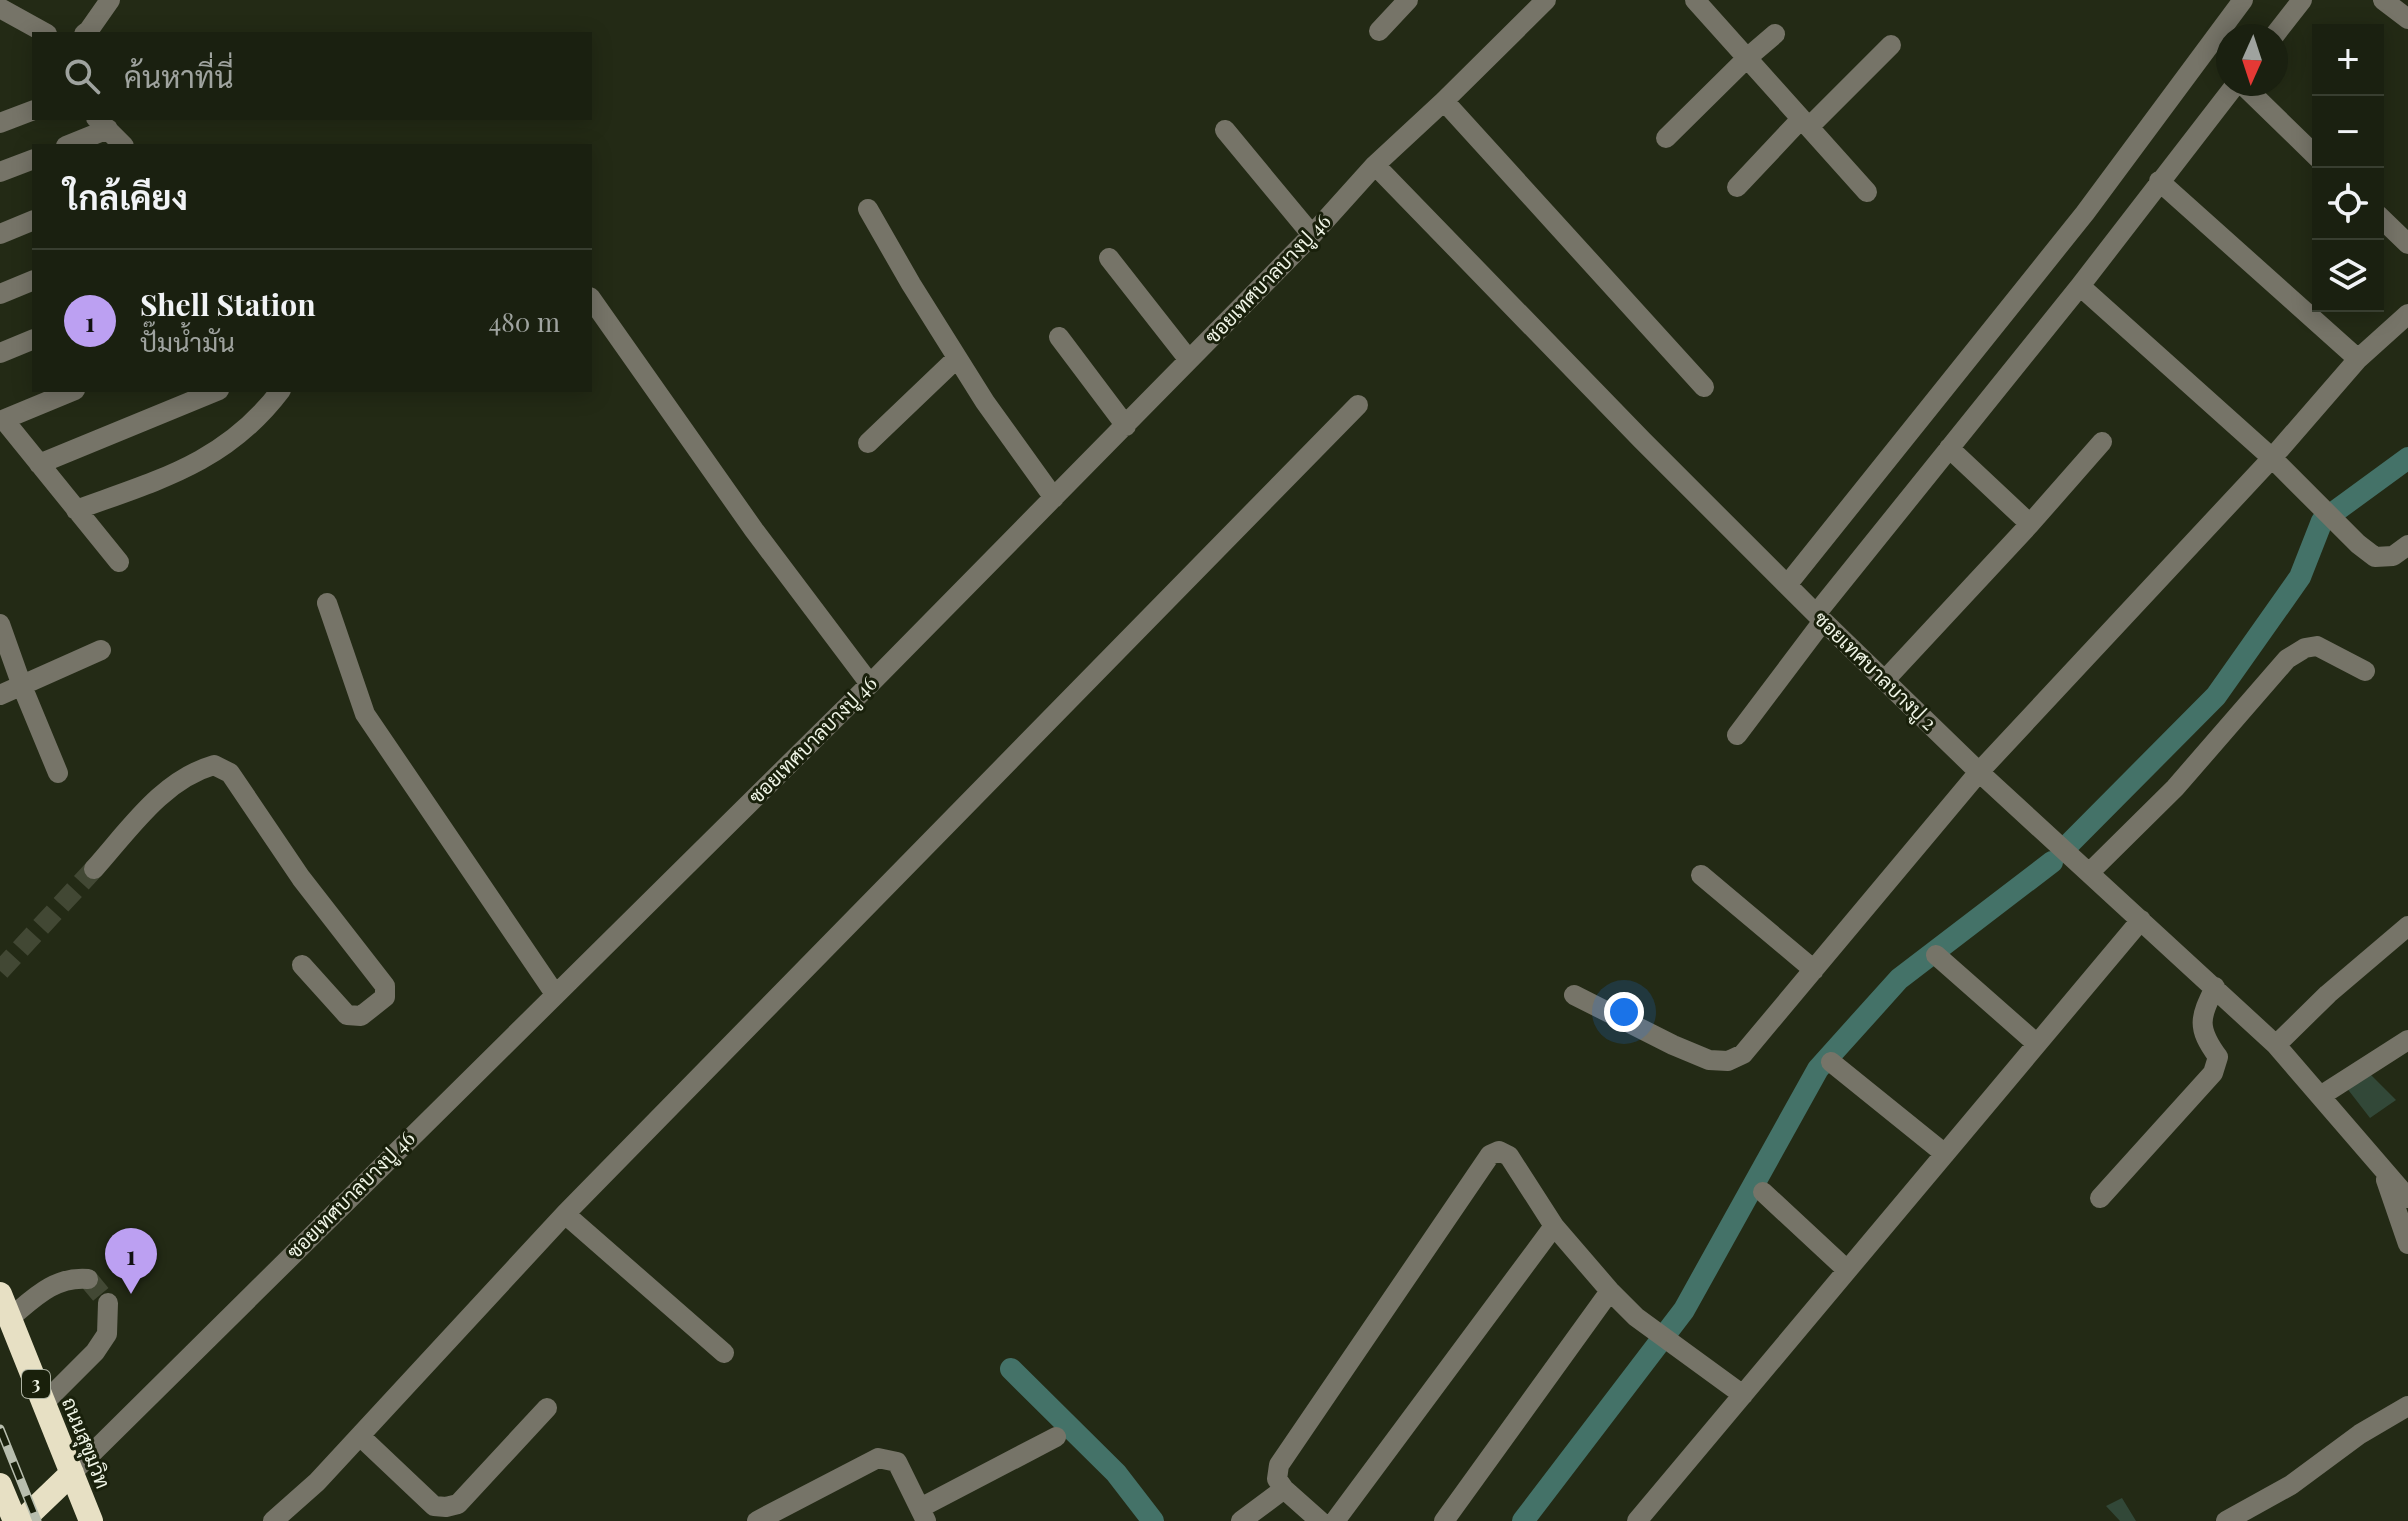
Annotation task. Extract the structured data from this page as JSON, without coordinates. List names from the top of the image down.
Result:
{
  "streets": {
    "highway": ["3", "ถนนสุขุมวิท"],
    "street": ["ซอยเทศบาลบางปู 46", "ซอยเทศบาลบางปู 2"]
  },
  "crossings": [
    ["ซอยเทศบาลบางปู 46", "ซอยเทศบาลบางปู 2"],
    ["ซอยเทศบาลบางปู 46", "ถนนสุขุมวิท"]
  ],
  "north": "bottom",
  "page": {
    "map_buttons": ["+", "−"],
    "search": "ค้นหาที่นี่",
    "heading": "ใกล้เคียง",
    "list": [
      {
        "mark": "1",
        "name": "Shell Station",
        "note": "ปั๊มน้ำมัน",
        "value": "480 m"
      }
    ],
    "pins": "1"
  }
}
